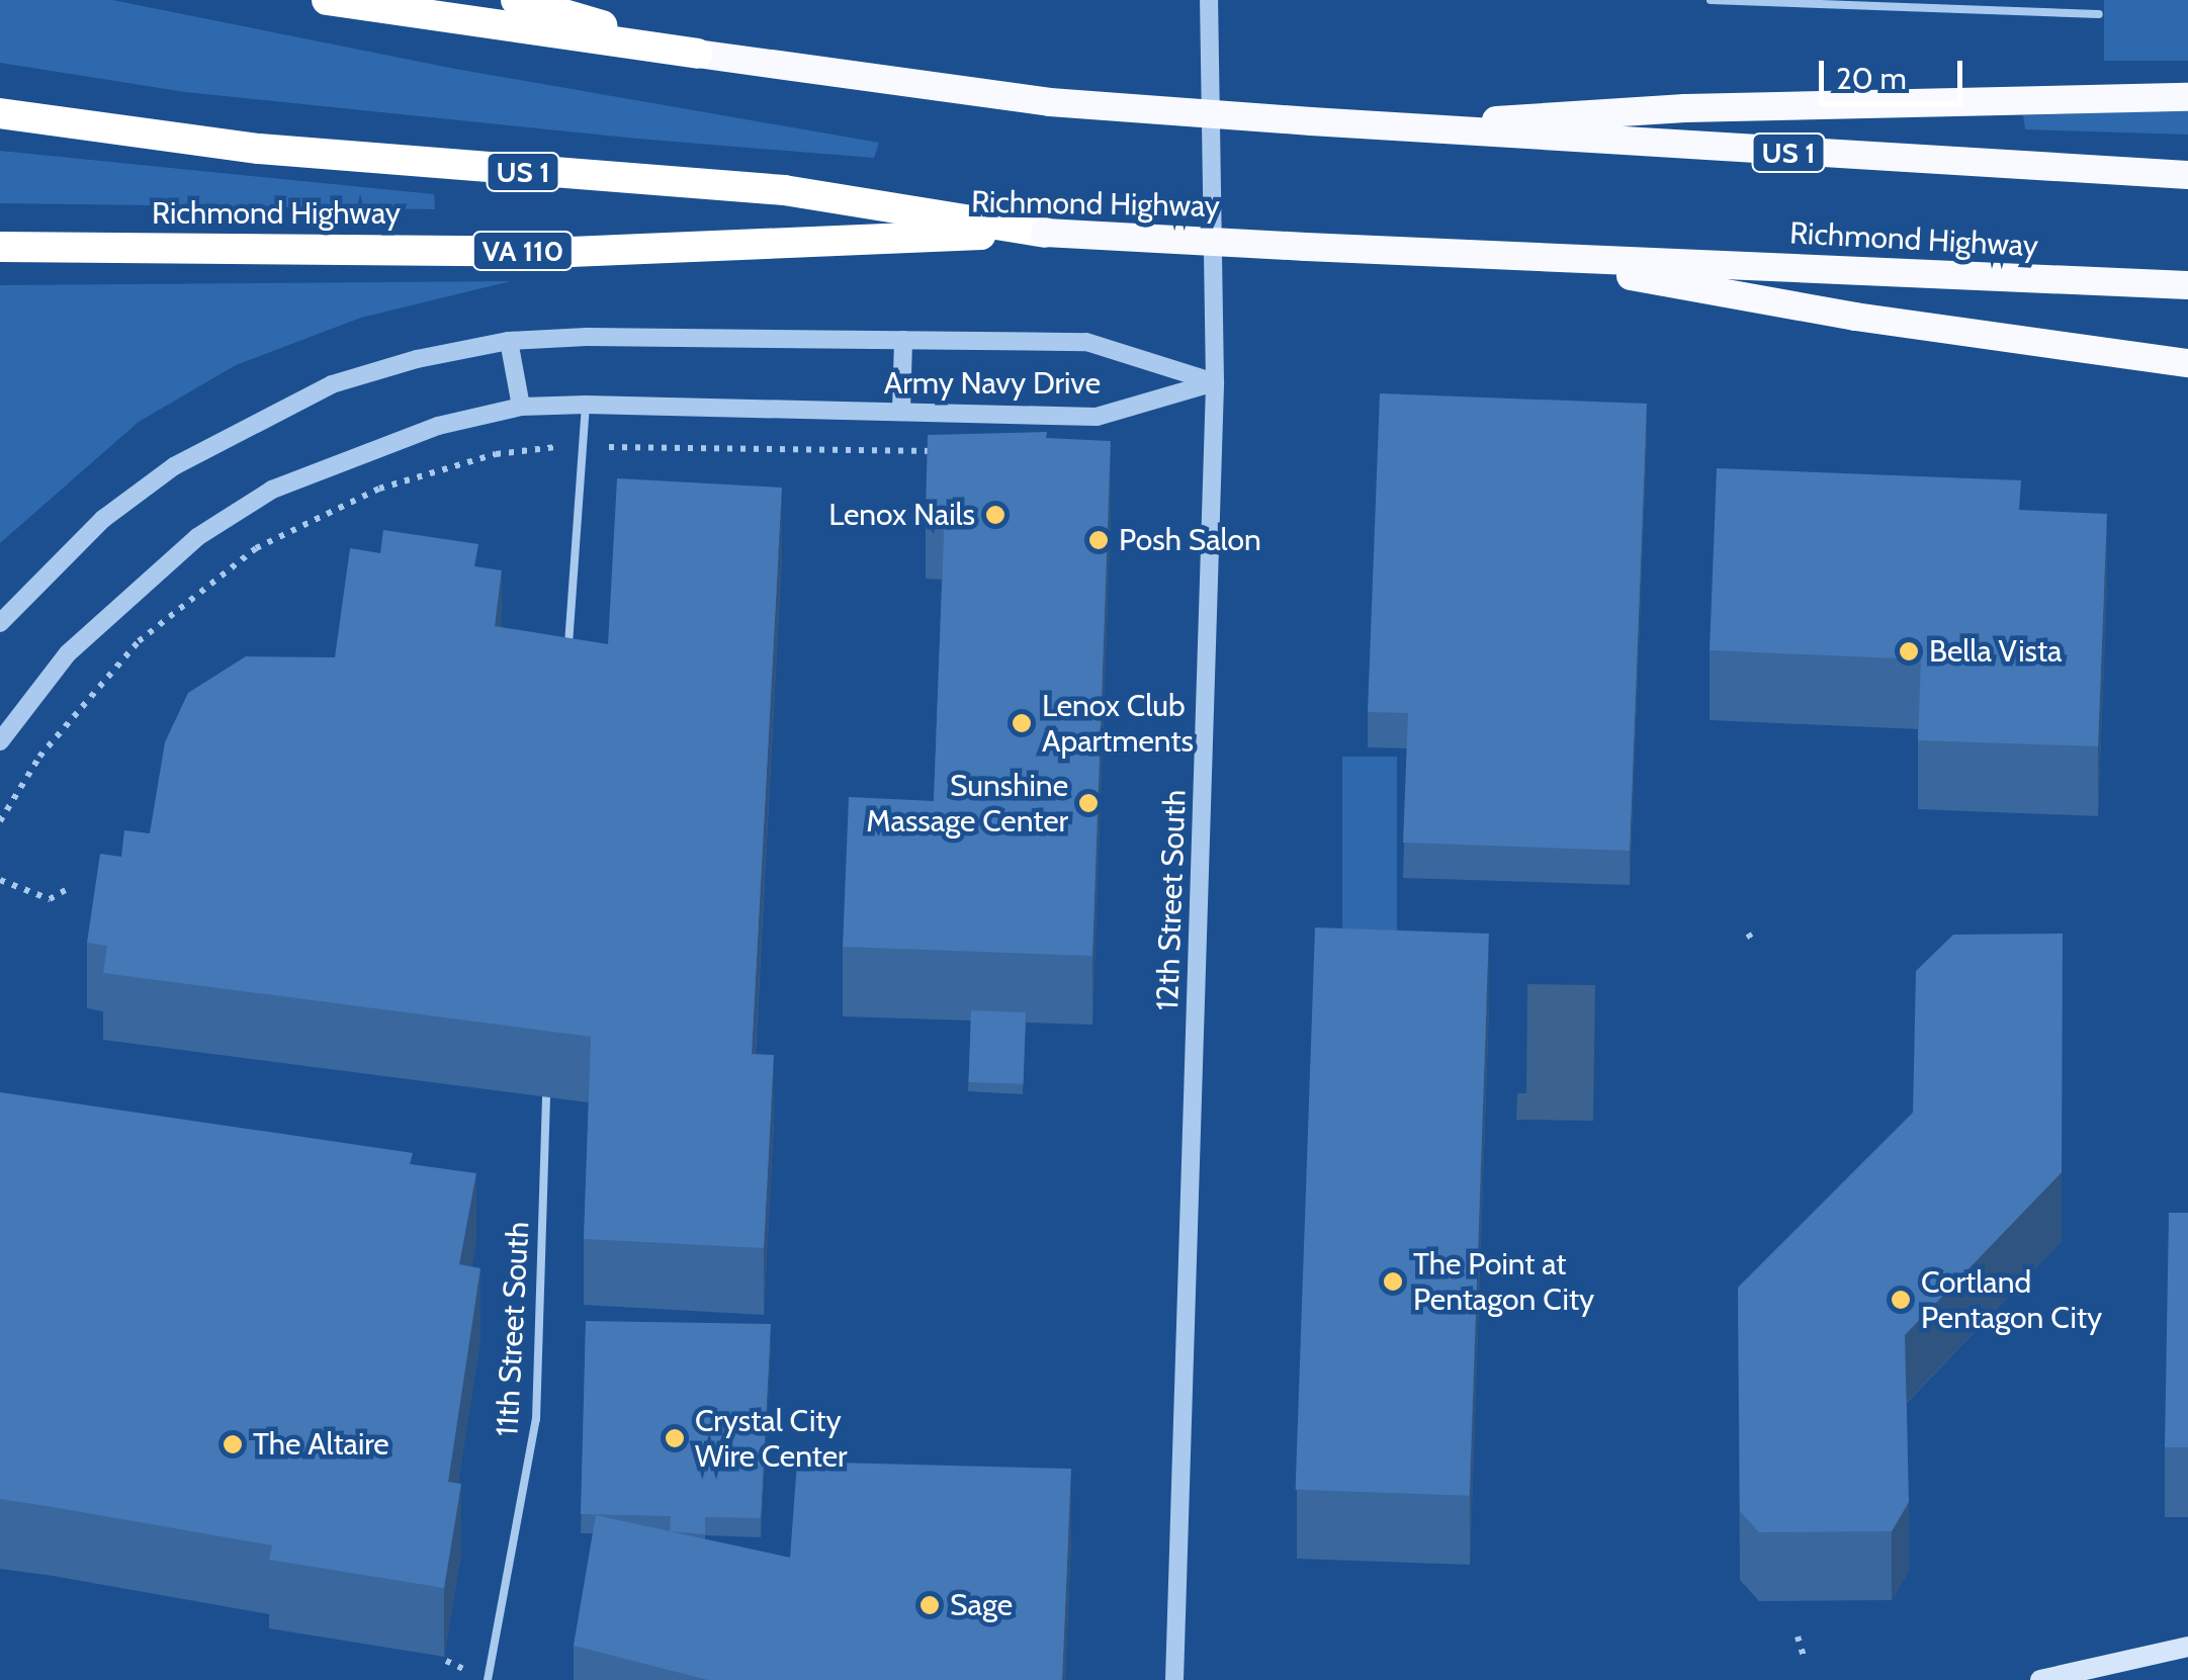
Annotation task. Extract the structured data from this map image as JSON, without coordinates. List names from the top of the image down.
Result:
{
  "streets": {
    "highway": ["US 1", "Richmond Highway", "VA 110"],
    "street": ["Army Navy Drive", "12th Street South"],
    "lane": ["11th Street South"]
  },
  "crossings": [
    ["US 1", "Richmond Highway"],
    ["Army Navy Drive", "12th Street South"]
  ],
  "places": [
    "Lenox Nails",
    "Posh Salon",
    "Bella Vista",
    "Lenox Club Apartments",
    "Sunshine Massage Center",
    "The Point at Pentagon City",
    "Cortland Pentagon City",
    "Crystal City Wire Center",
    "The Altaire",
    "Sage"
  ],
  "scale_bar": "20 m"
}
